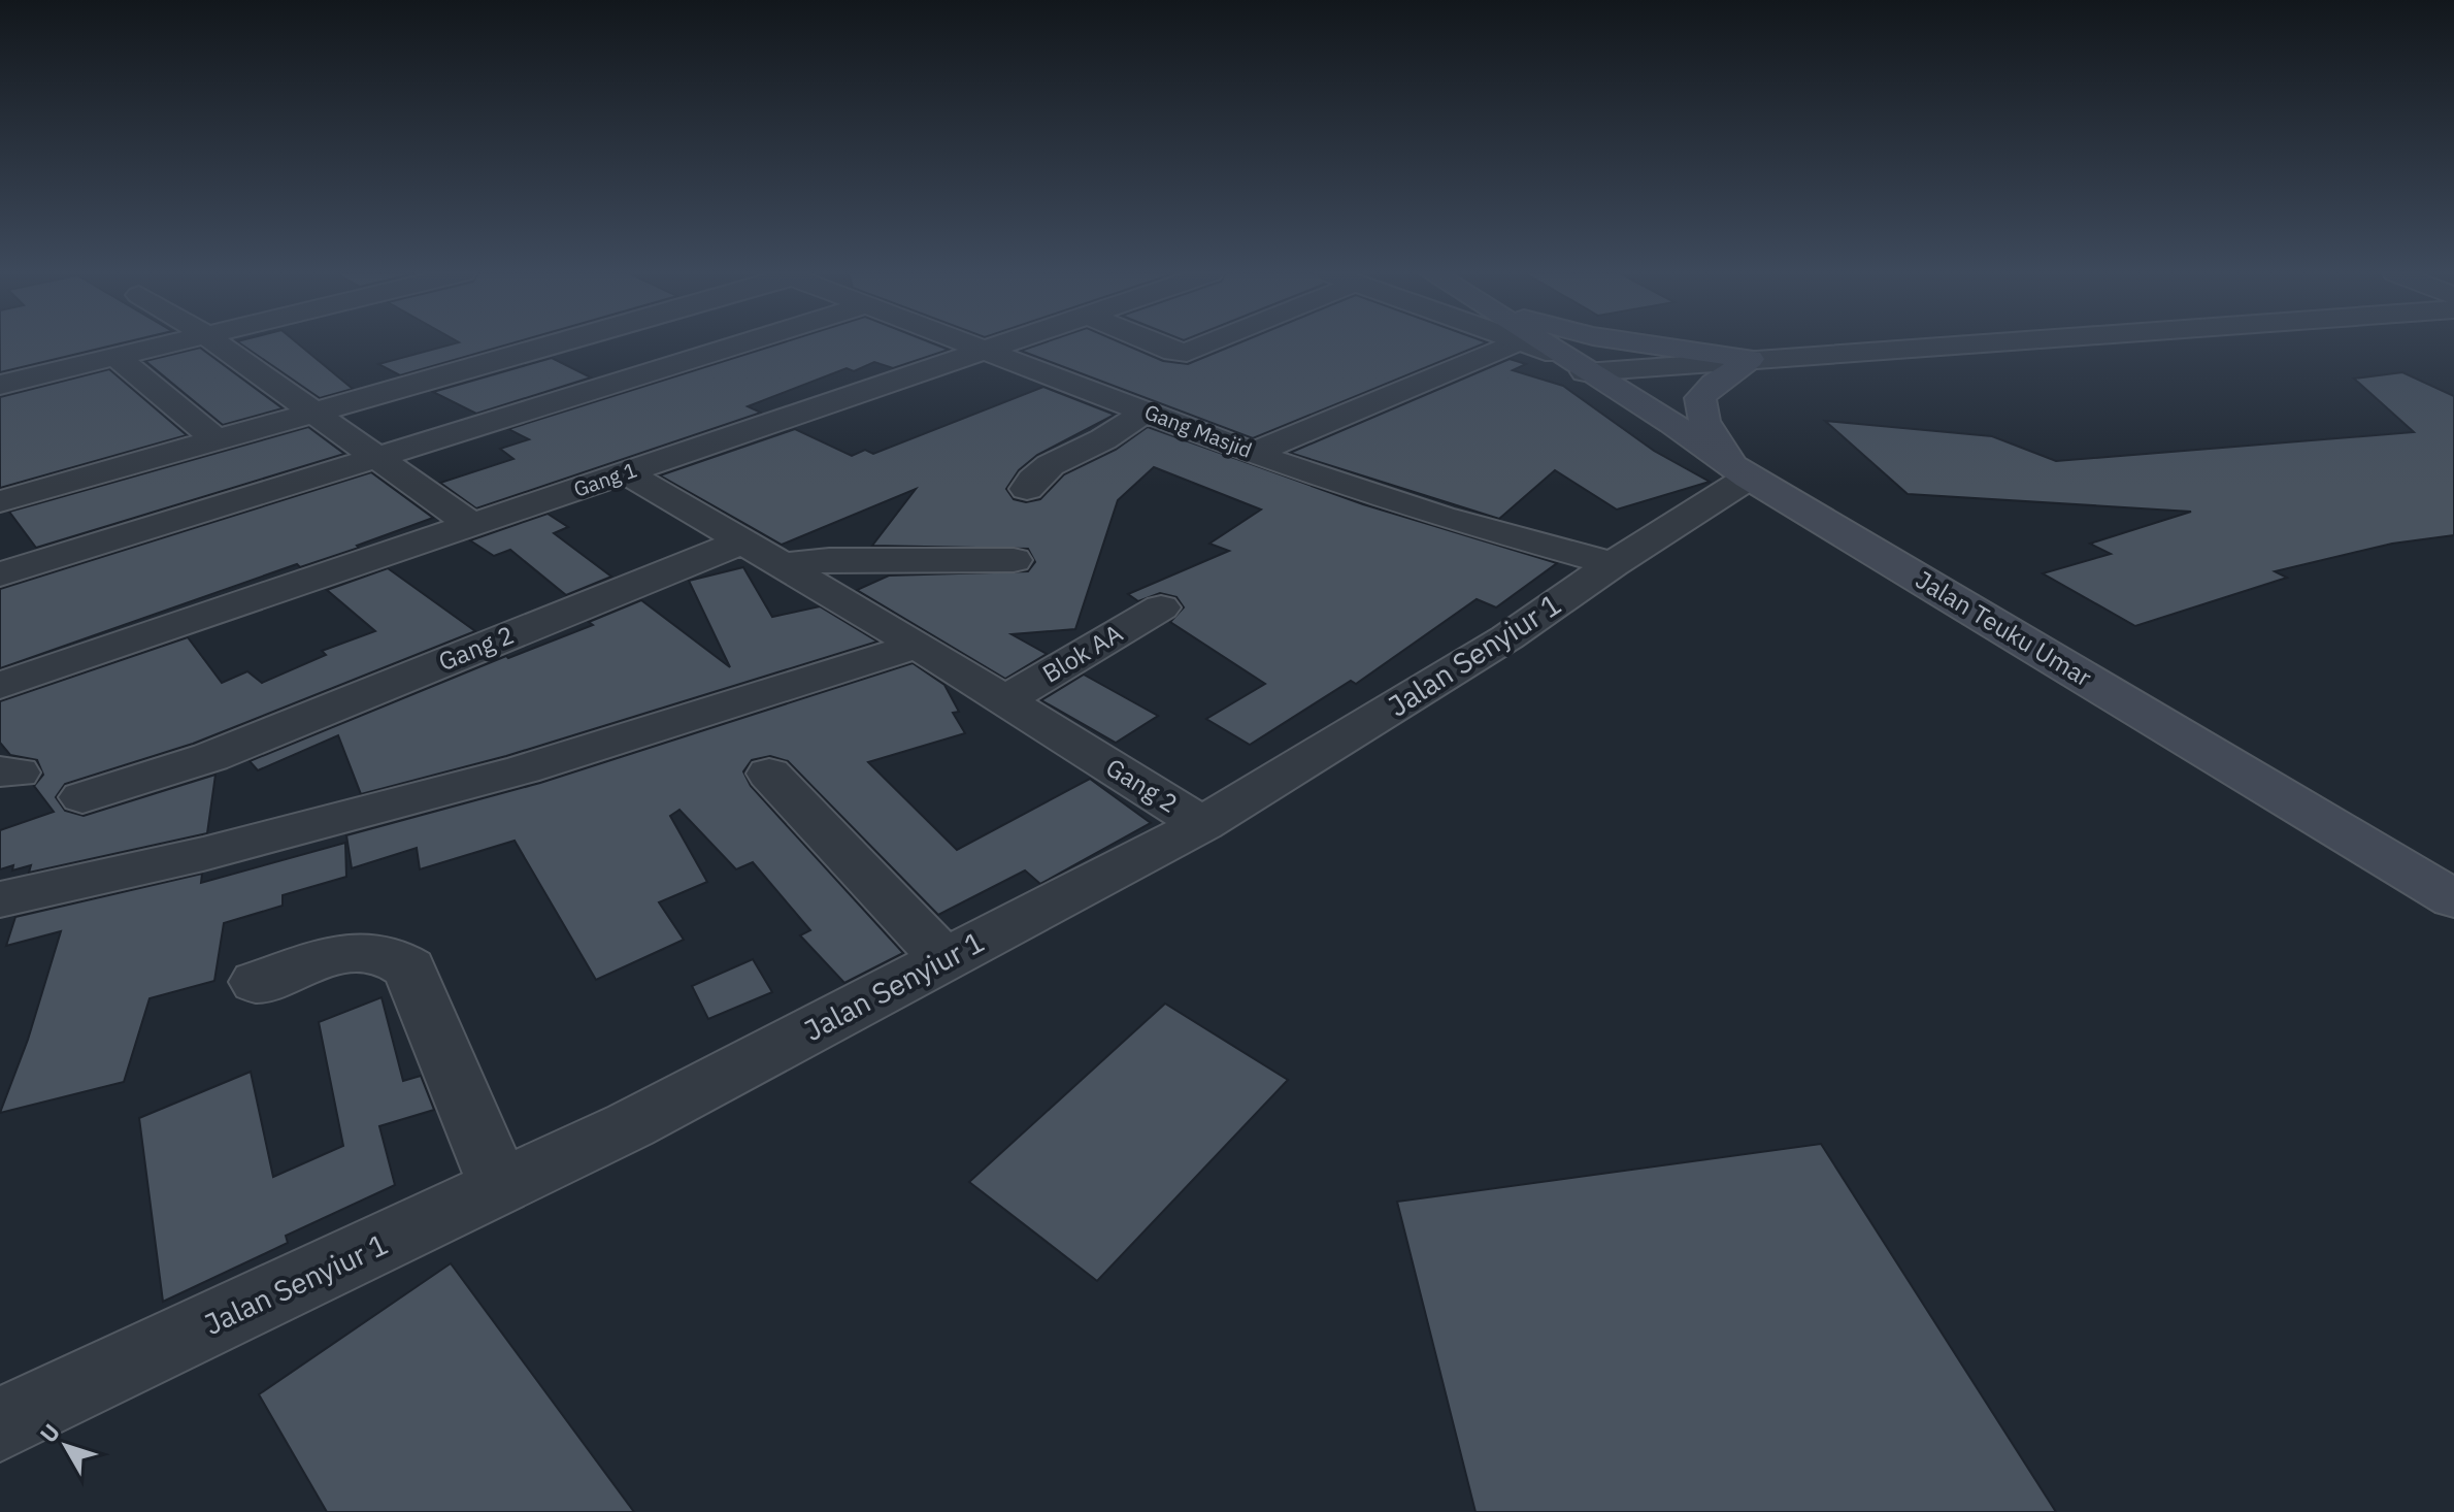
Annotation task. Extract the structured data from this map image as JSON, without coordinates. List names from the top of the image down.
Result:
{
  "streets": {
    "main road": ["Jalan Teuku Umar"],
    "street": [
      "Gang Masjid",
      "Gang 1",
      "Gang 2",
      "Blok AA",
      "Jalan Senyiur 1"
    ]
  },
  "crossings": [
    ["Gang Masjid", "Gang 1"],
    ["Gang Masjid", "Jalan Senyiur 1"],
    ["Gang 1", "Gang 2"],
    ["Jalan Teuku Umar", "Jalan Senyiur 1"],
    ["Gang 2", "Blok AA"],
    ["Gang 2", "Jalan Senyiur 1"]
  ],
  "north": "top left"
}
